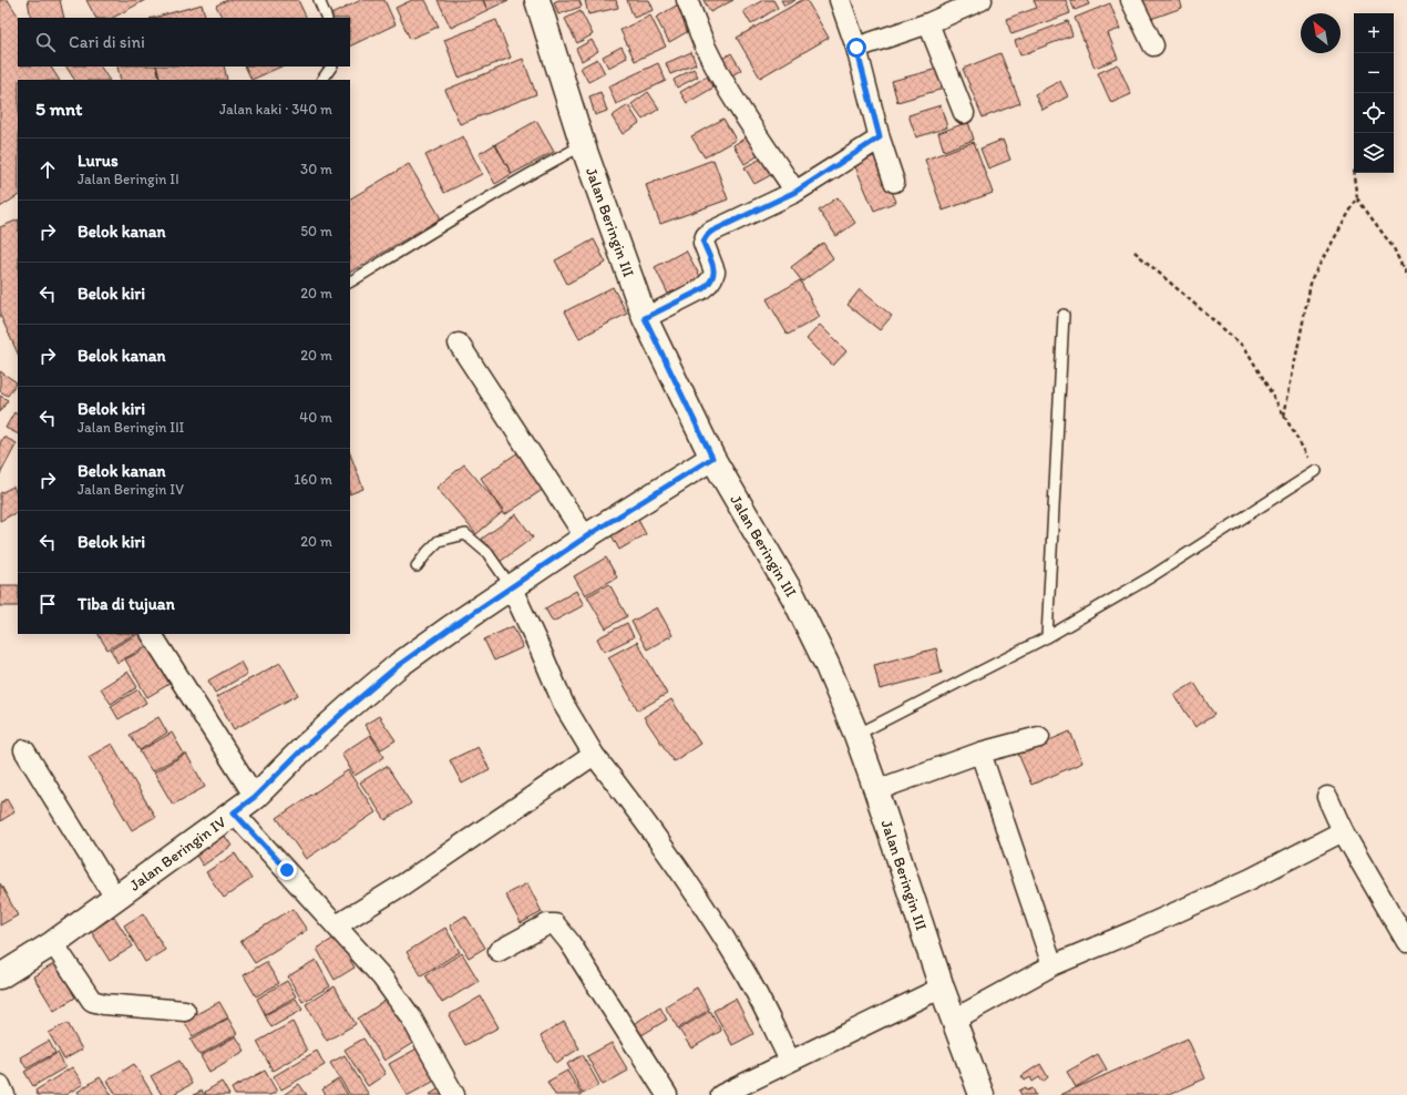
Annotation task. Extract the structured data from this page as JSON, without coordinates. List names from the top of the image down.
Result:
{
  "streets": {
    "street": ["Jalan Beringin III", "Jalan Beringin IV"]
  },
  "crossings": [
    ["Jalan Beringin III", "Jalan Beringin IV"]
  ],
  "north": "top left",
  "page": {
    "map_buttons": ["+", "−"],
    "search": "Cari di sini",
    "heading": ["5 mnt", "Jalan kaki · 340 m"],
    "list": [
      ["Lurus", "Jalan Beringin II", "30 m"],
      ["Belok kanan", "50 m"],
      ["Belok kiri", "20 m"],
      ["Belok kanan", "20 m"],
      ["Belok kiri", "Jalan Beringin III", "40 m"],
      ["Belok kanan", "Jalan Beringin IV", "160 m"],
      ["Belok kiri", "20 m"],
      "Tiba di tujuan"
    ]
  }
}
